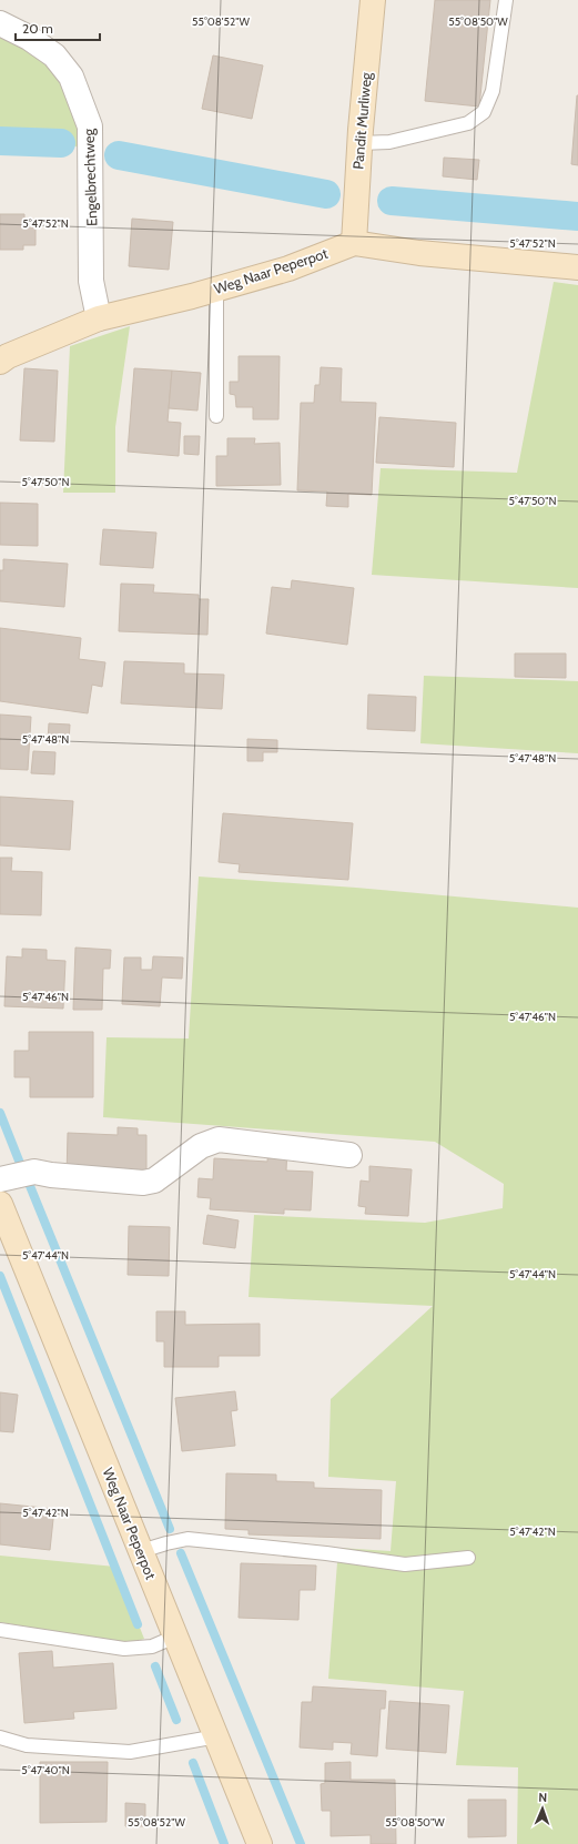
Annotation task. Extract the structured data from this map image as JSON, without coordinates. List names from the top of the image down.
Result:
{
  "streets": {
    "street": ["Pandit Murliweg", "Engelbrechtweg", "Weg Naar Peperpot"]
  },
  "crossings": [
    ["Pandit Murliweg", "Weg Naar Peperpot"],
    ["Engelbrechtweg", "Weg Naar Peperpot"]
  ],
  "scale_bar": "20 m",
  "north": "top",
  "coordinates": [
    "55°08'52\"W",
    "55°08'50\"W",
    "5°47'52\"N",
    "5°47'50\"N",
    "5°47'48\"N",
    "5°47'46\"N",
    "5°47'44\"N",
    "5°47'42\"N",
    "5°47'40\"N"
  ]
}
